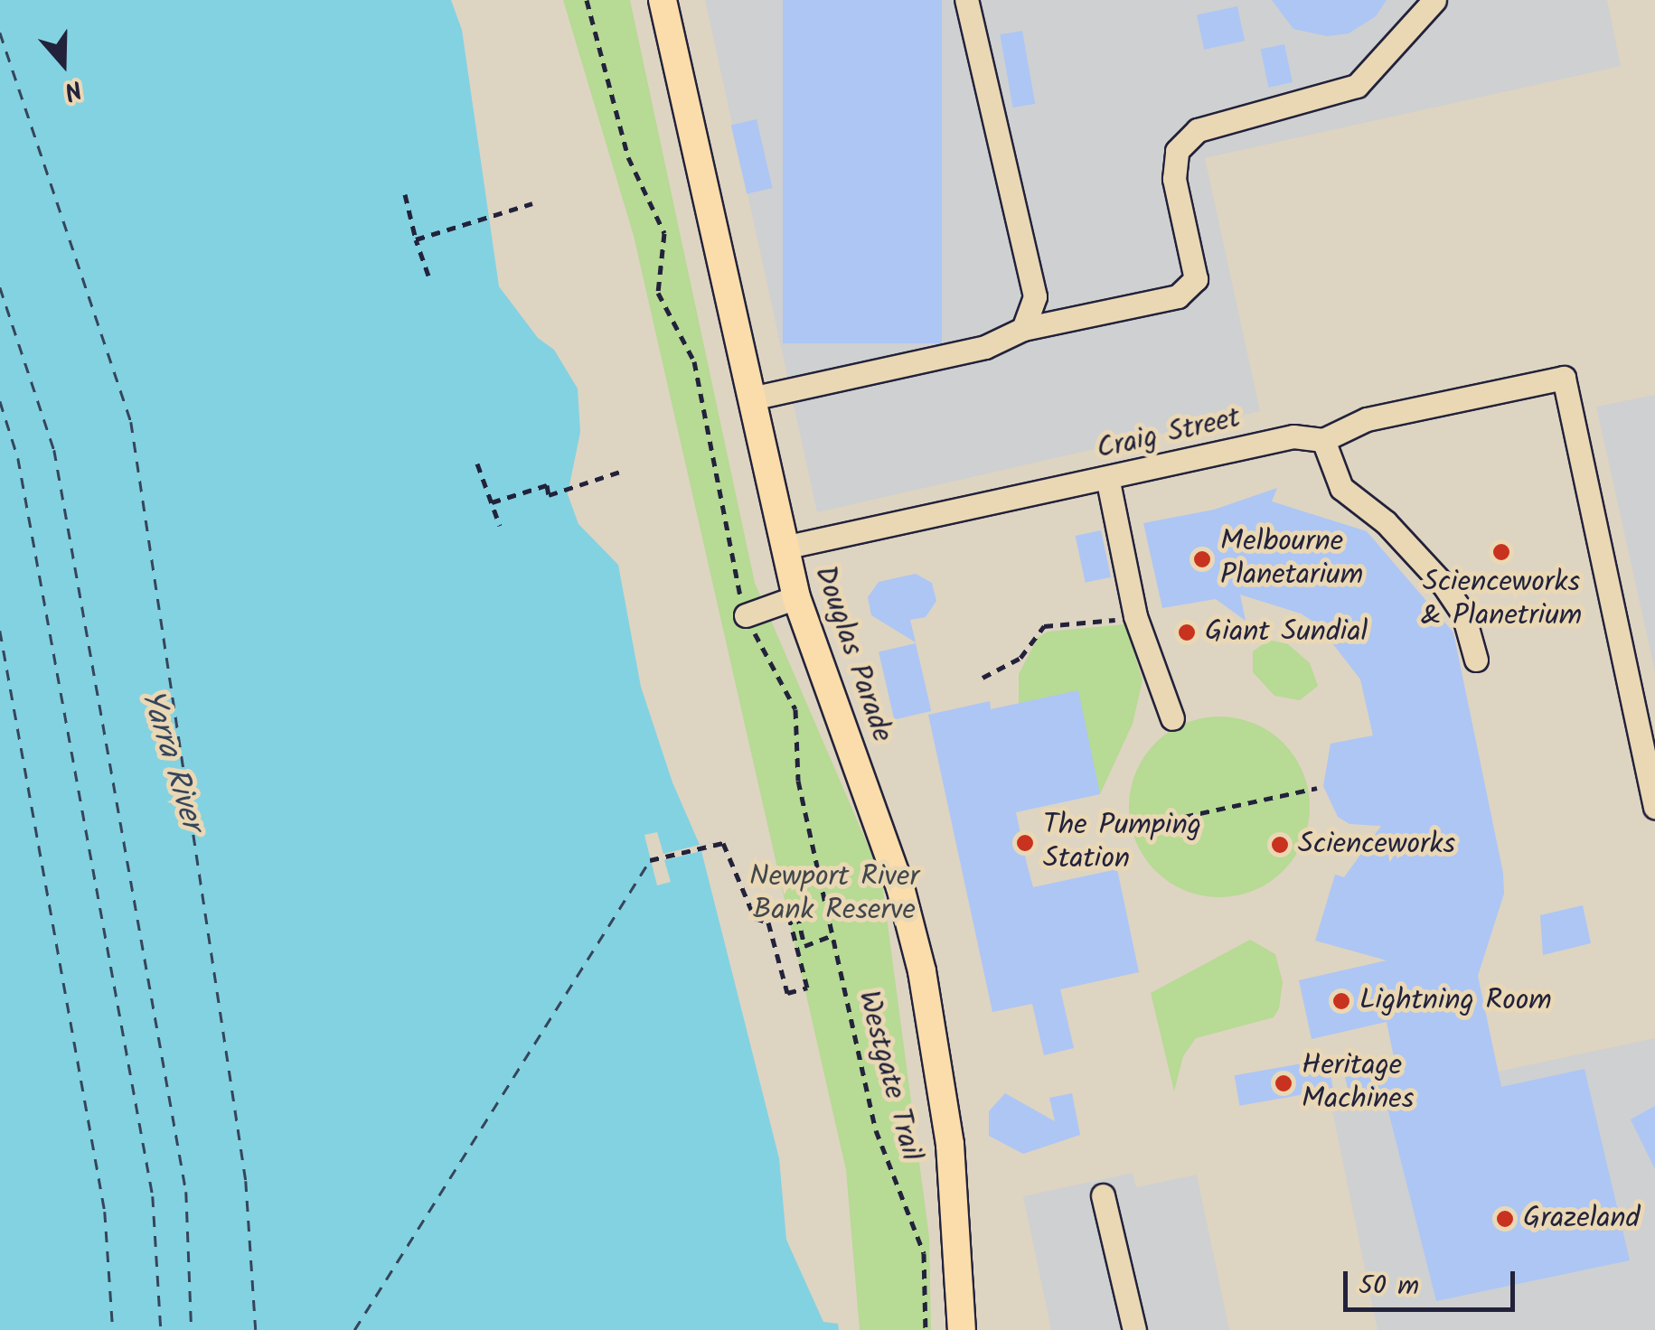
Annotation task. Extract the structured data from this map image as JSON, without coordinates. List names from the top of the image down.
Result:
{
  "streets": {
    "main road": ["Douglas Parade"],
    "street": ["Craig Street"],
    "path": ["Westgate Trail"]
  },
  "crossings": [
    ["Craig Street", "Douglas Parade"]
  ],
  "water": ["Yarra River"],
  "parks": ["Newport River Bank Reserve"],
  "places": [
    "Scienceworks & Planetrium",
    "Melbourne Planetarium",
    "Giant Sundial",
    "The Pumping Station",
    "Scienceworks",
    "Lightning Room",
    "Heritage Machines",
    "Grazeland"
  ],
  "scale_bar": "50 m",
  "north": "bottom"
}
